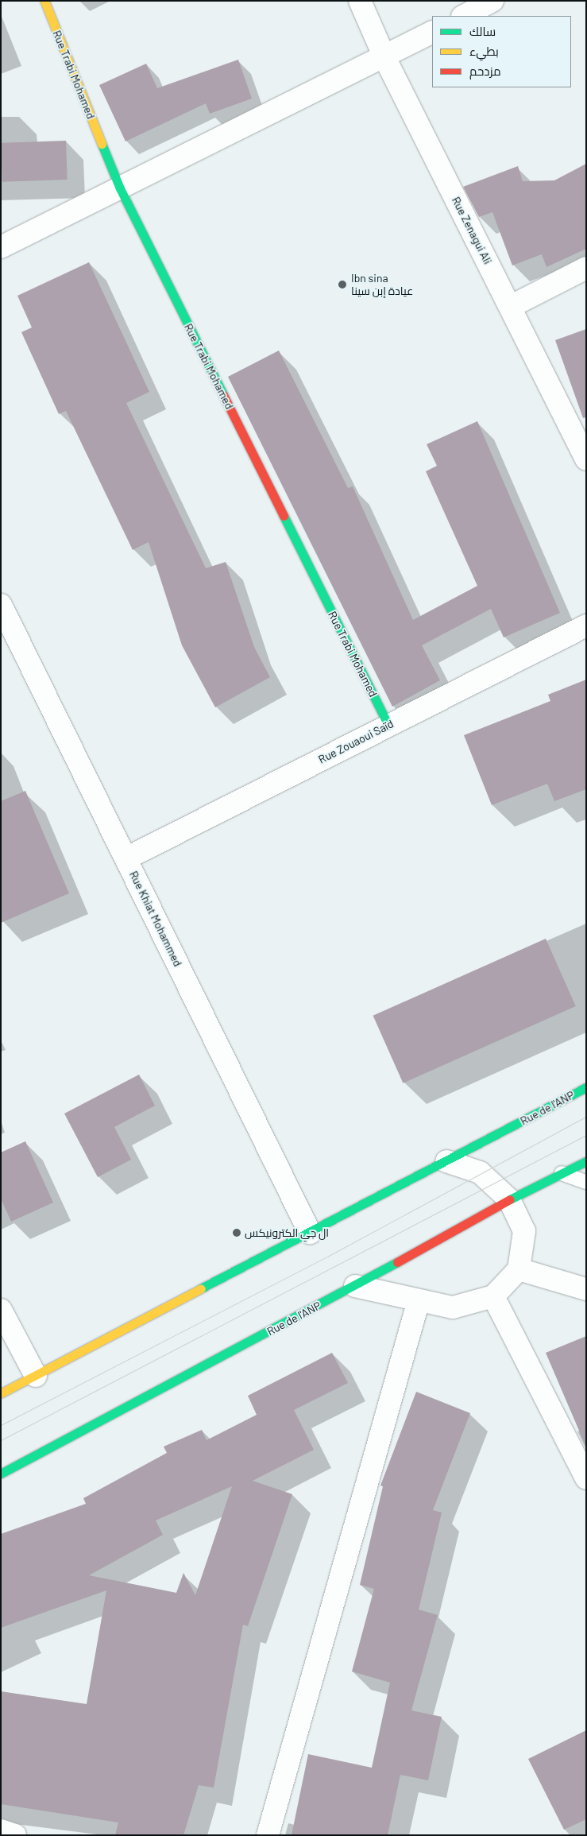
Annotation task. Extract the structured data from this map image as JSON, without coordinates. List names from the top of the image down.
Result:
{
  "streets": {
    "main road": ["Rue Trabi Mohamed", "Rue de l'ANP"],
    "street": ["Rue Zenagui Ali", "Rue Zouaoui Saïd", "Rue Khiat Mohammed"]
  },
  "crossings": [
    ["Rue Trabi Mohamed", "Rue Zouaoui Saïd"],
    ["Rue Zouaoui Saïd", "Rue Khiat Mohammed"],
    ["Rue Khiat Mohammed", "Rue de l'ANP"]
  ],
  "places": ["Ibn sina عيادة إبن سينا", "ال جي الكترونيكس"],
  "legend": ["سالك", "بطيء", "مزدحم"]
}
